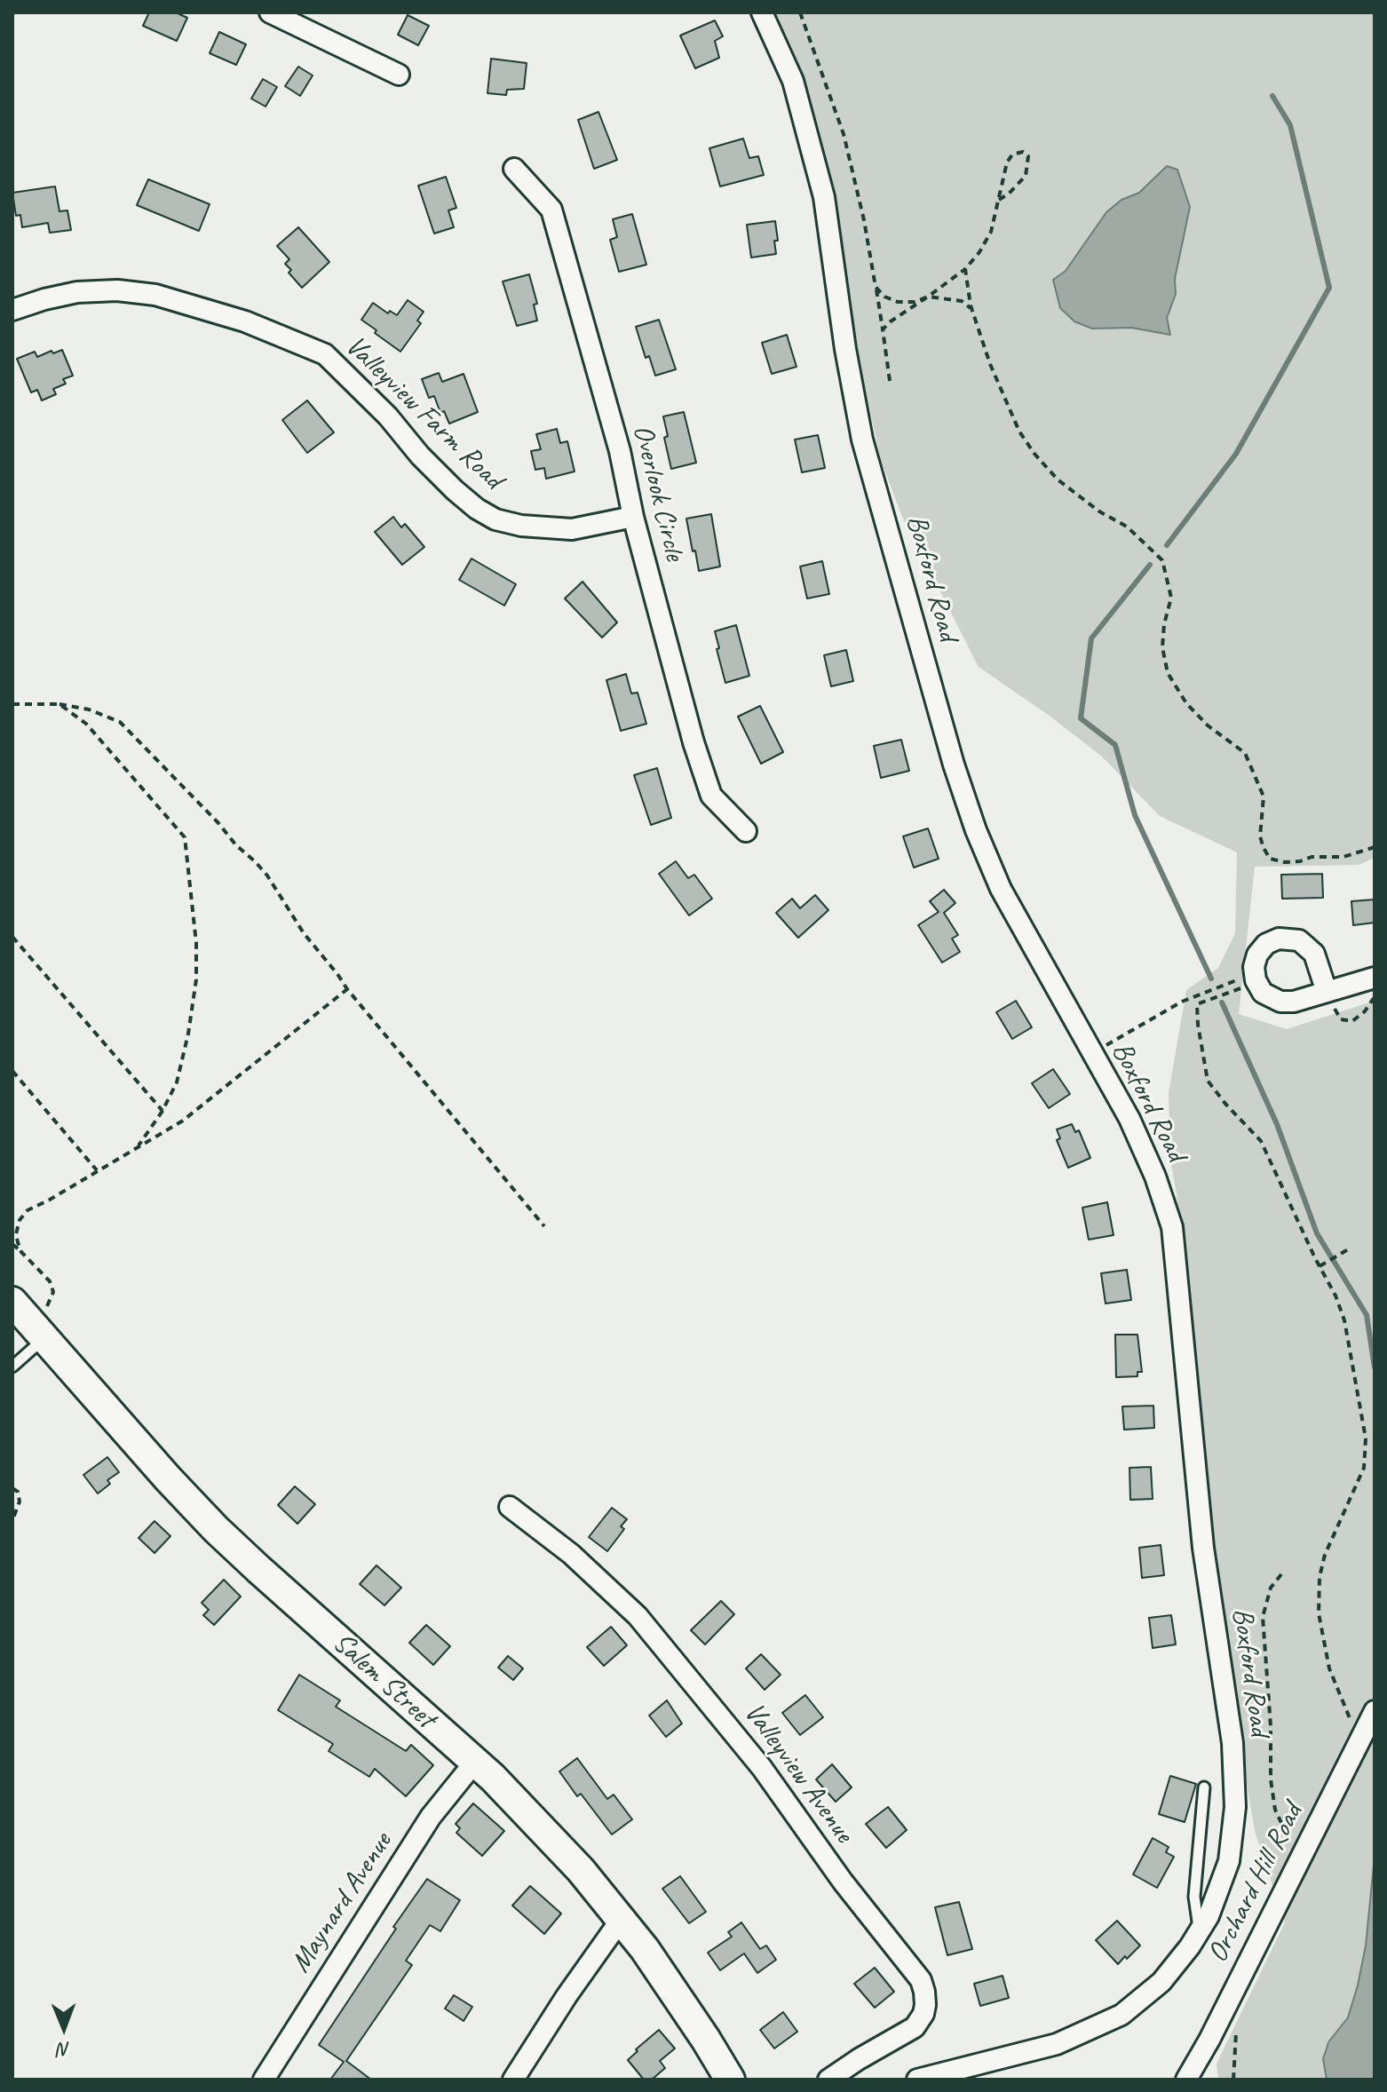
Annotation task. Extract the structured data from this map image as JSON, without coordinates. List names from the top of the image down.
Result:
{
  "streets": {
    "main road": ["Salem Street"],
    "street": [
      "Valleyview Farm Road",
      "Overlook Circle",
      "Boxford Road",
      "Valleyview Avenue",
      "Orchard Hill Road",
      "Maynard Avenue"
    ]
  },
  "crossings": [
    ["Valleyview Farm Road", "Overlook Circle"],
    ["Salem Street", "Maynard Avenue"]
  ],
  "north": "bottom"
}
